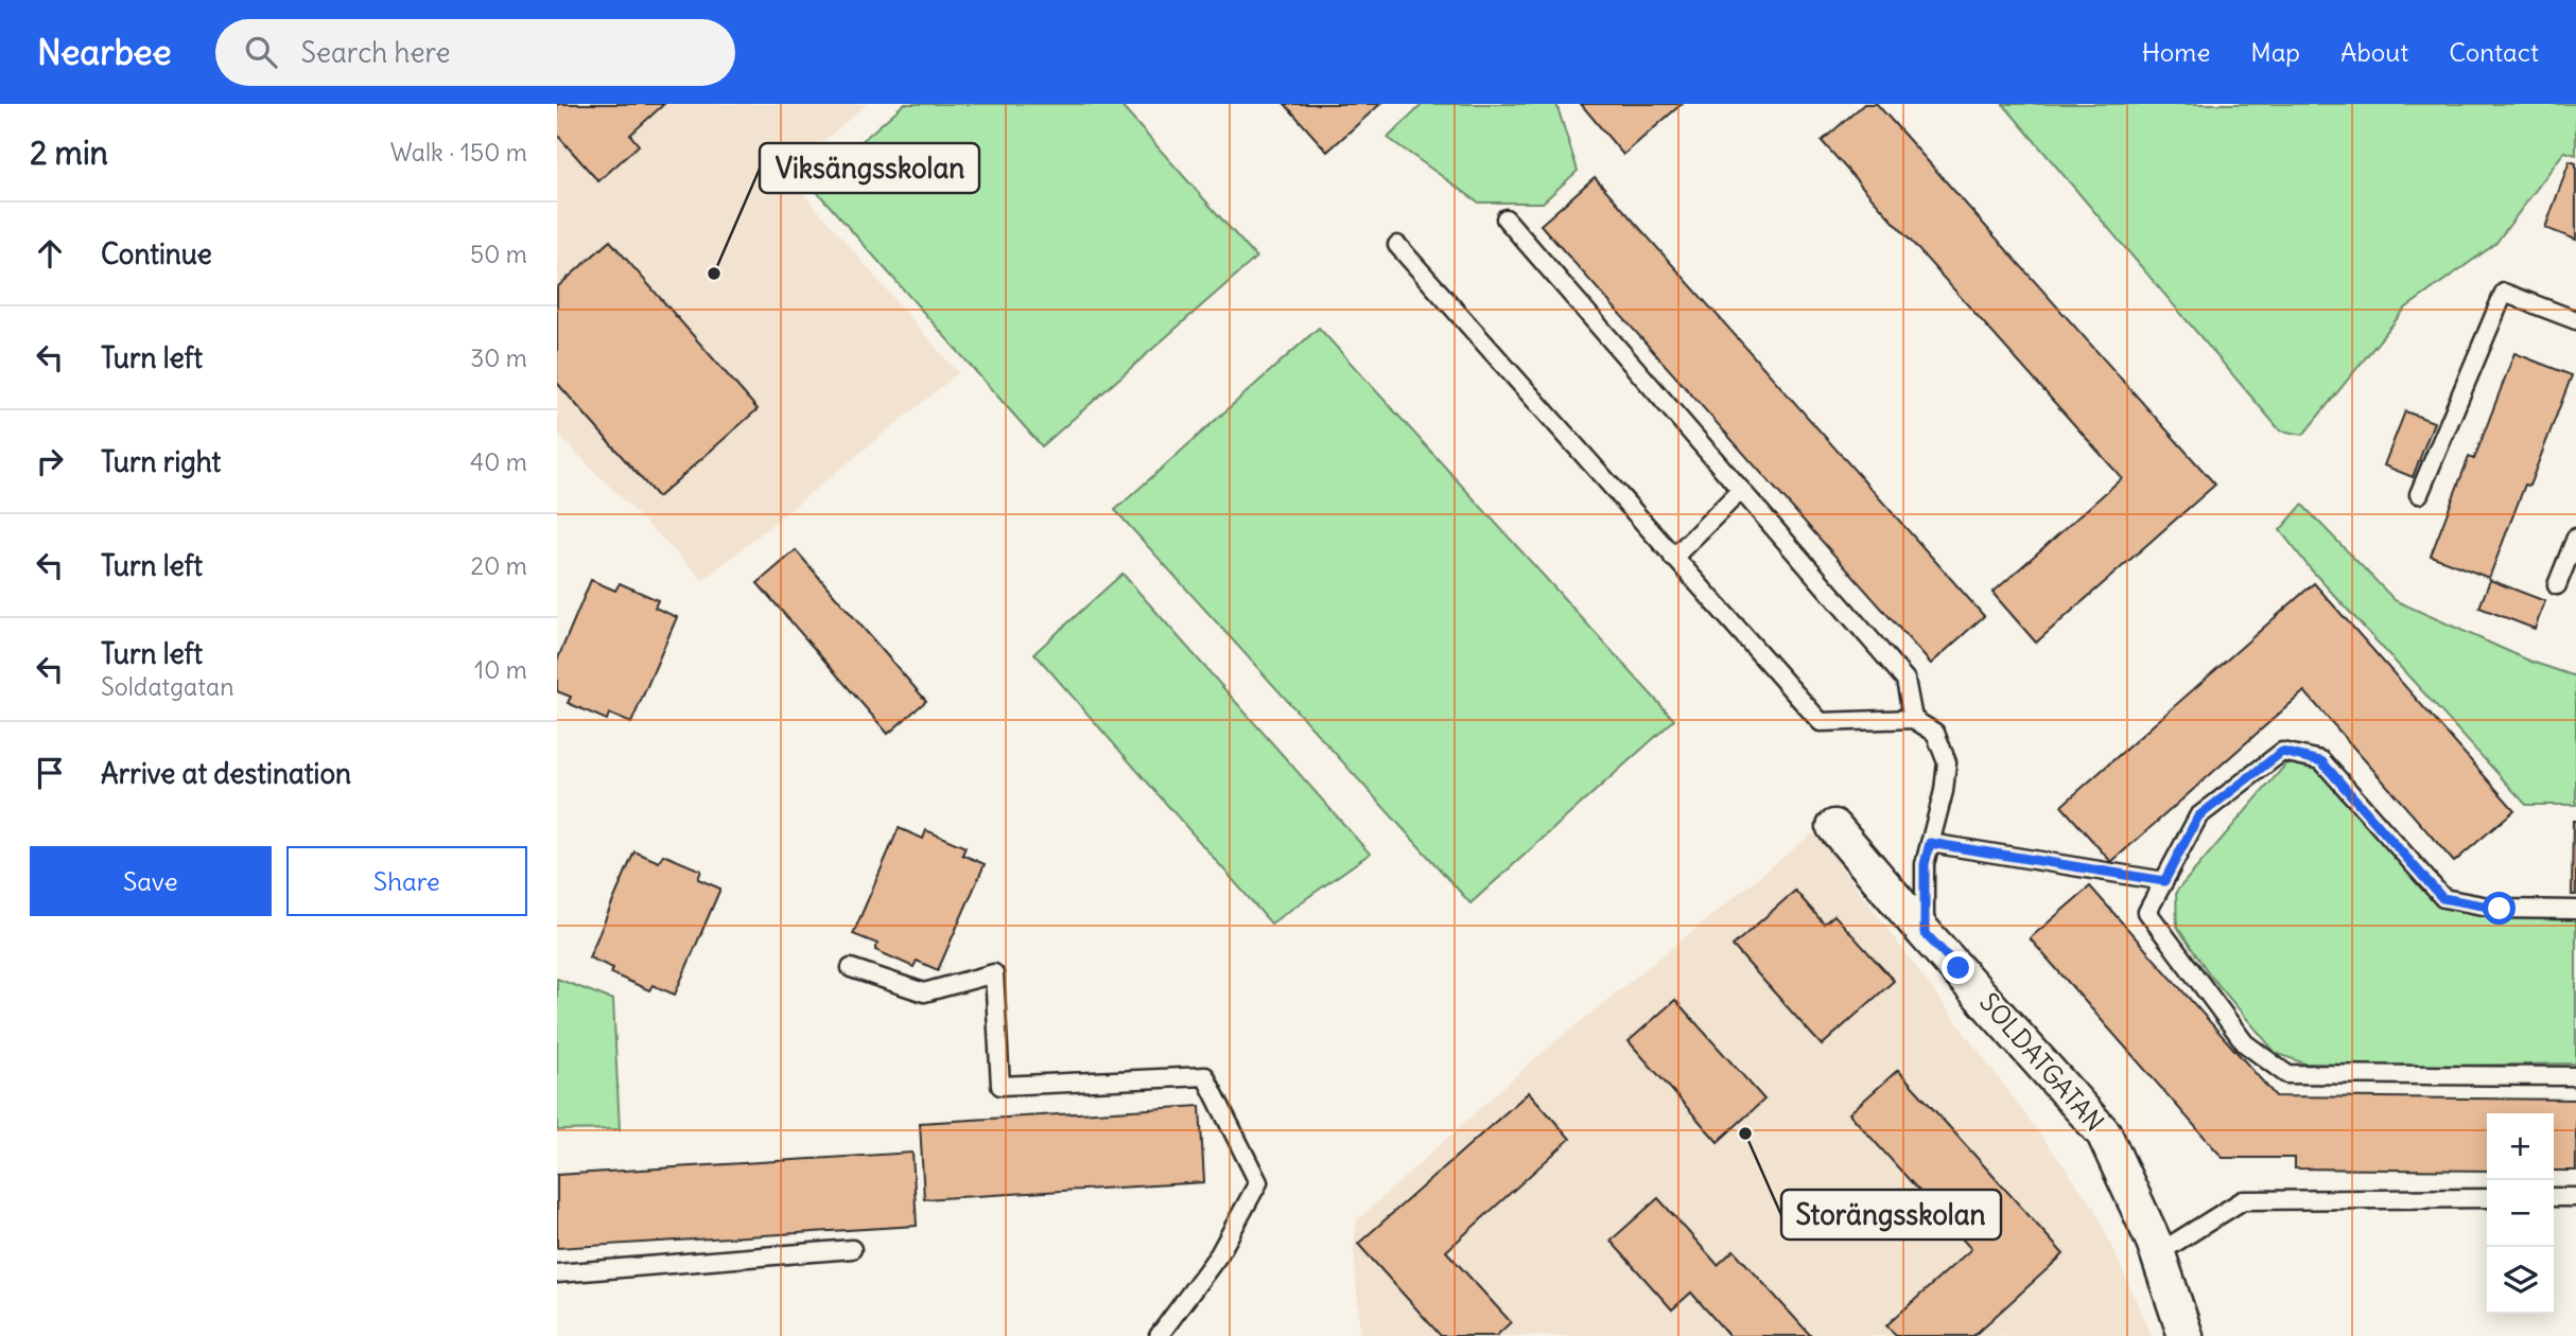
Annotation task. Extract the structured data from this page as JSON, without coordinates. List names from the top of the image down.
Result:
{
  "streets": {
    "street": ["SOLDATGATAN"]
  },
  "places": ["Viksängsskolan", "Storängsskolan"],
  "page": {
    "header": "Nearbee",
    "search": "Search here",
    "nav": [
      "Home",
      "Map",
      "About",
      "Contact"
    ],
    "heading": ["2 min", "Walk · 150 m"],
    "list": [
      ["Continue", "50 m"],
      ["Turn left", "30 m"],
      ["Turn right", "40 m"],
      ["Turn left", "20 m"],
      ["Turn left", "Soldatgatan", "10 m"],
      "Arrive at destination"
    ],
    "buttons": ["Save", "Share"],
    "map_buttons": ["+", "−"]
  }
}
